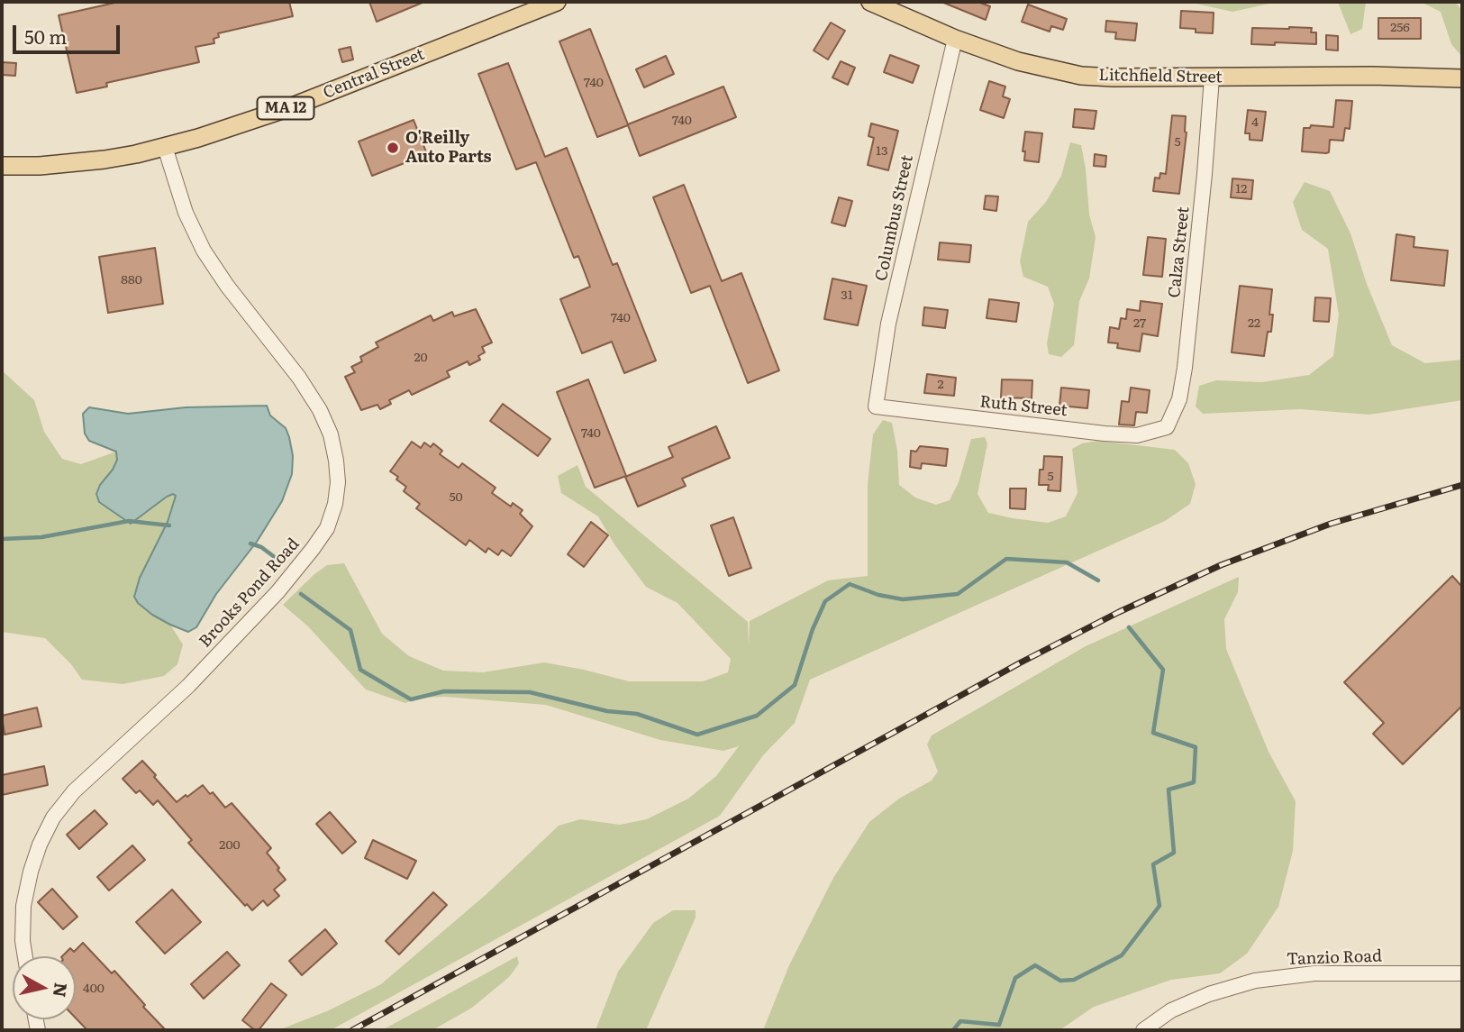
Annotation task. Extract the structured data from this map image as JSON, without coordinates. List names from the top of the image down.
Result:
{
  "streets": {
    "main road": ["Central Street", "Litchfield Street", "MA 12"],
    "street": [
      "Columbus Street",
      "Calza Street",
      "Ruth Street",
      "Brooks Pond Road",
      "Tanzio Road"
    ]
  },
  "crossings": [
    ["Central Street", "Brooks Pond Road"],
    ["Litchfield Street", "Columbus Street"],
    ["Litchfield Street", "Calza Street"],
    ["Columbus Street", "Ruth Street"],
    ["Calza Street", "Ruth Street"]
  ],
  "places": ["O'Reilly Auto Parts"],
  "house_numbers": [
    "256",
    "740",
    "740",
    "4",
    "5",
    "13",
    "12",
    "880",
    "31",
    "740",
    "27",
    "22",
    "20",
    "2",
    "740",
    "5",
    "50",
    "200",
    "400"
  ],
  "scale_bar": "50 m",
  "north": "right"
}
